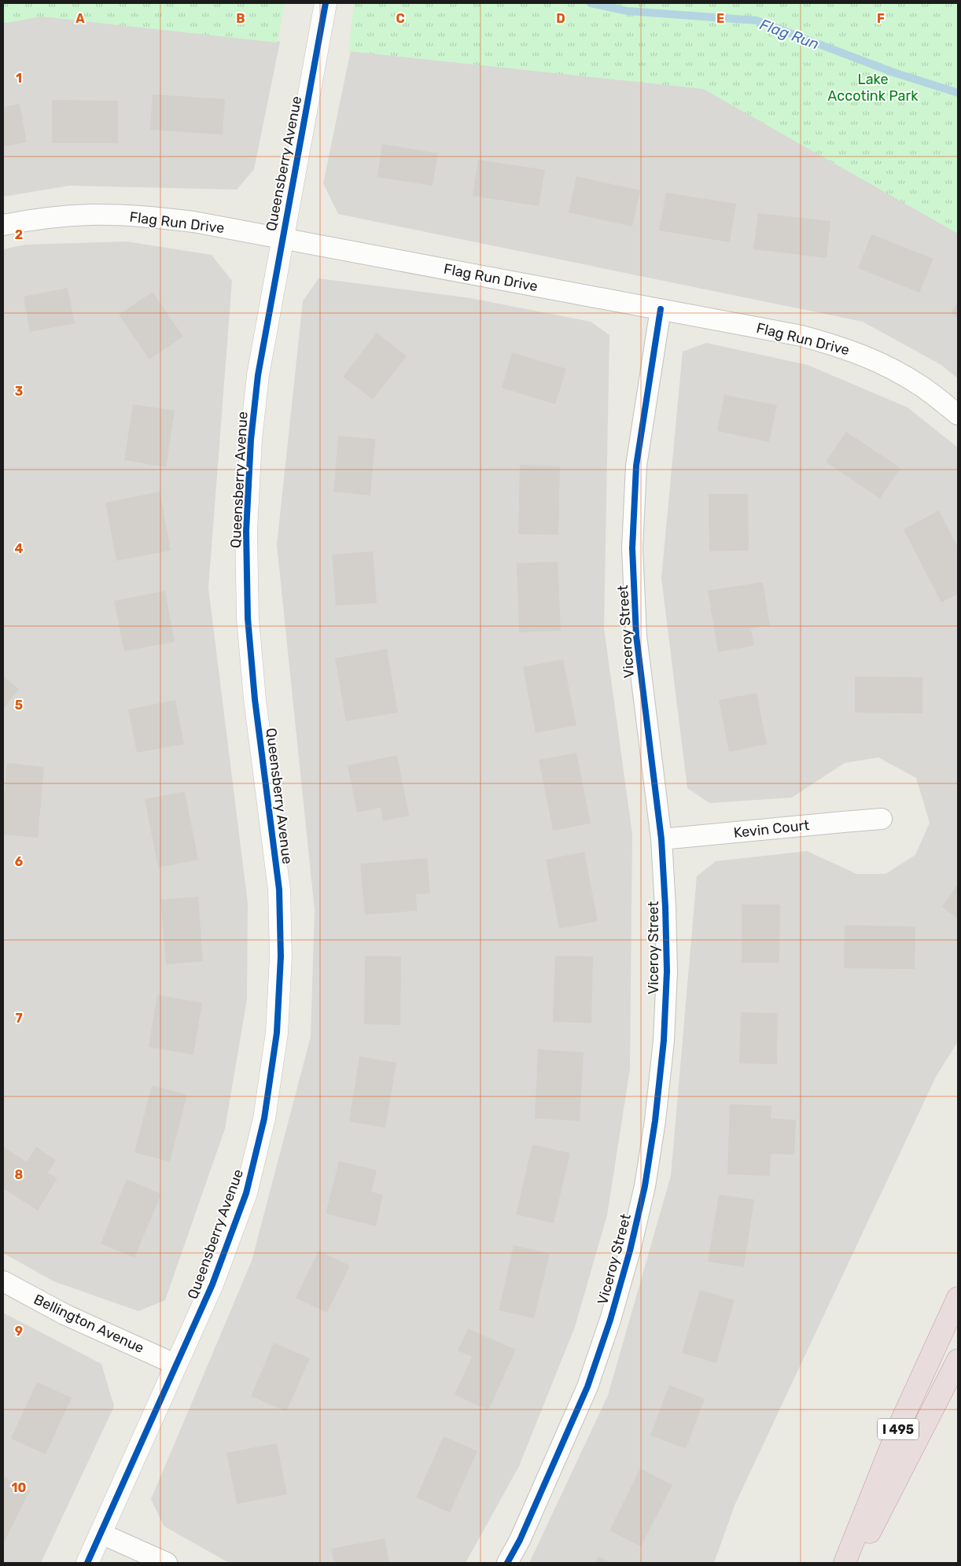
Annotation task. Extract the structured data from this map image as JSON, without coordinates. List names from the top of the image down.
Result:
{
  "streets": {
    "highway": ["I 495"],
    "street": [
      "Queensberry Avenue",
      "Flag Run Drive",
      "Viceroy Street",
      "Kevin Court",
      "Bellington Avenue"
    ]
  },
  "crossings": [
    ["Queensberry Avenue", "Flag Run Drive"],
    ["Queensberry Avenue", "Bellington Avenue"],
    ["Flag Run Drive", "Viceroy Street"],
    ["Viceroy Street", "Kevin Court"]
  ],
  "water": ["Flag Run"],
  "parks": ["Lake Accotink Park"],
  "grid": {
    "columns": [
      "A",
      "B",
      "C",
      "D",
      "E",
      "F"
    ],
    "rows": [
      "1",
      "2",
      "3",
      "4",
      "5",
      "6",
      "7",
      "8",
      "9",
      "10"
    ]
  }
}
